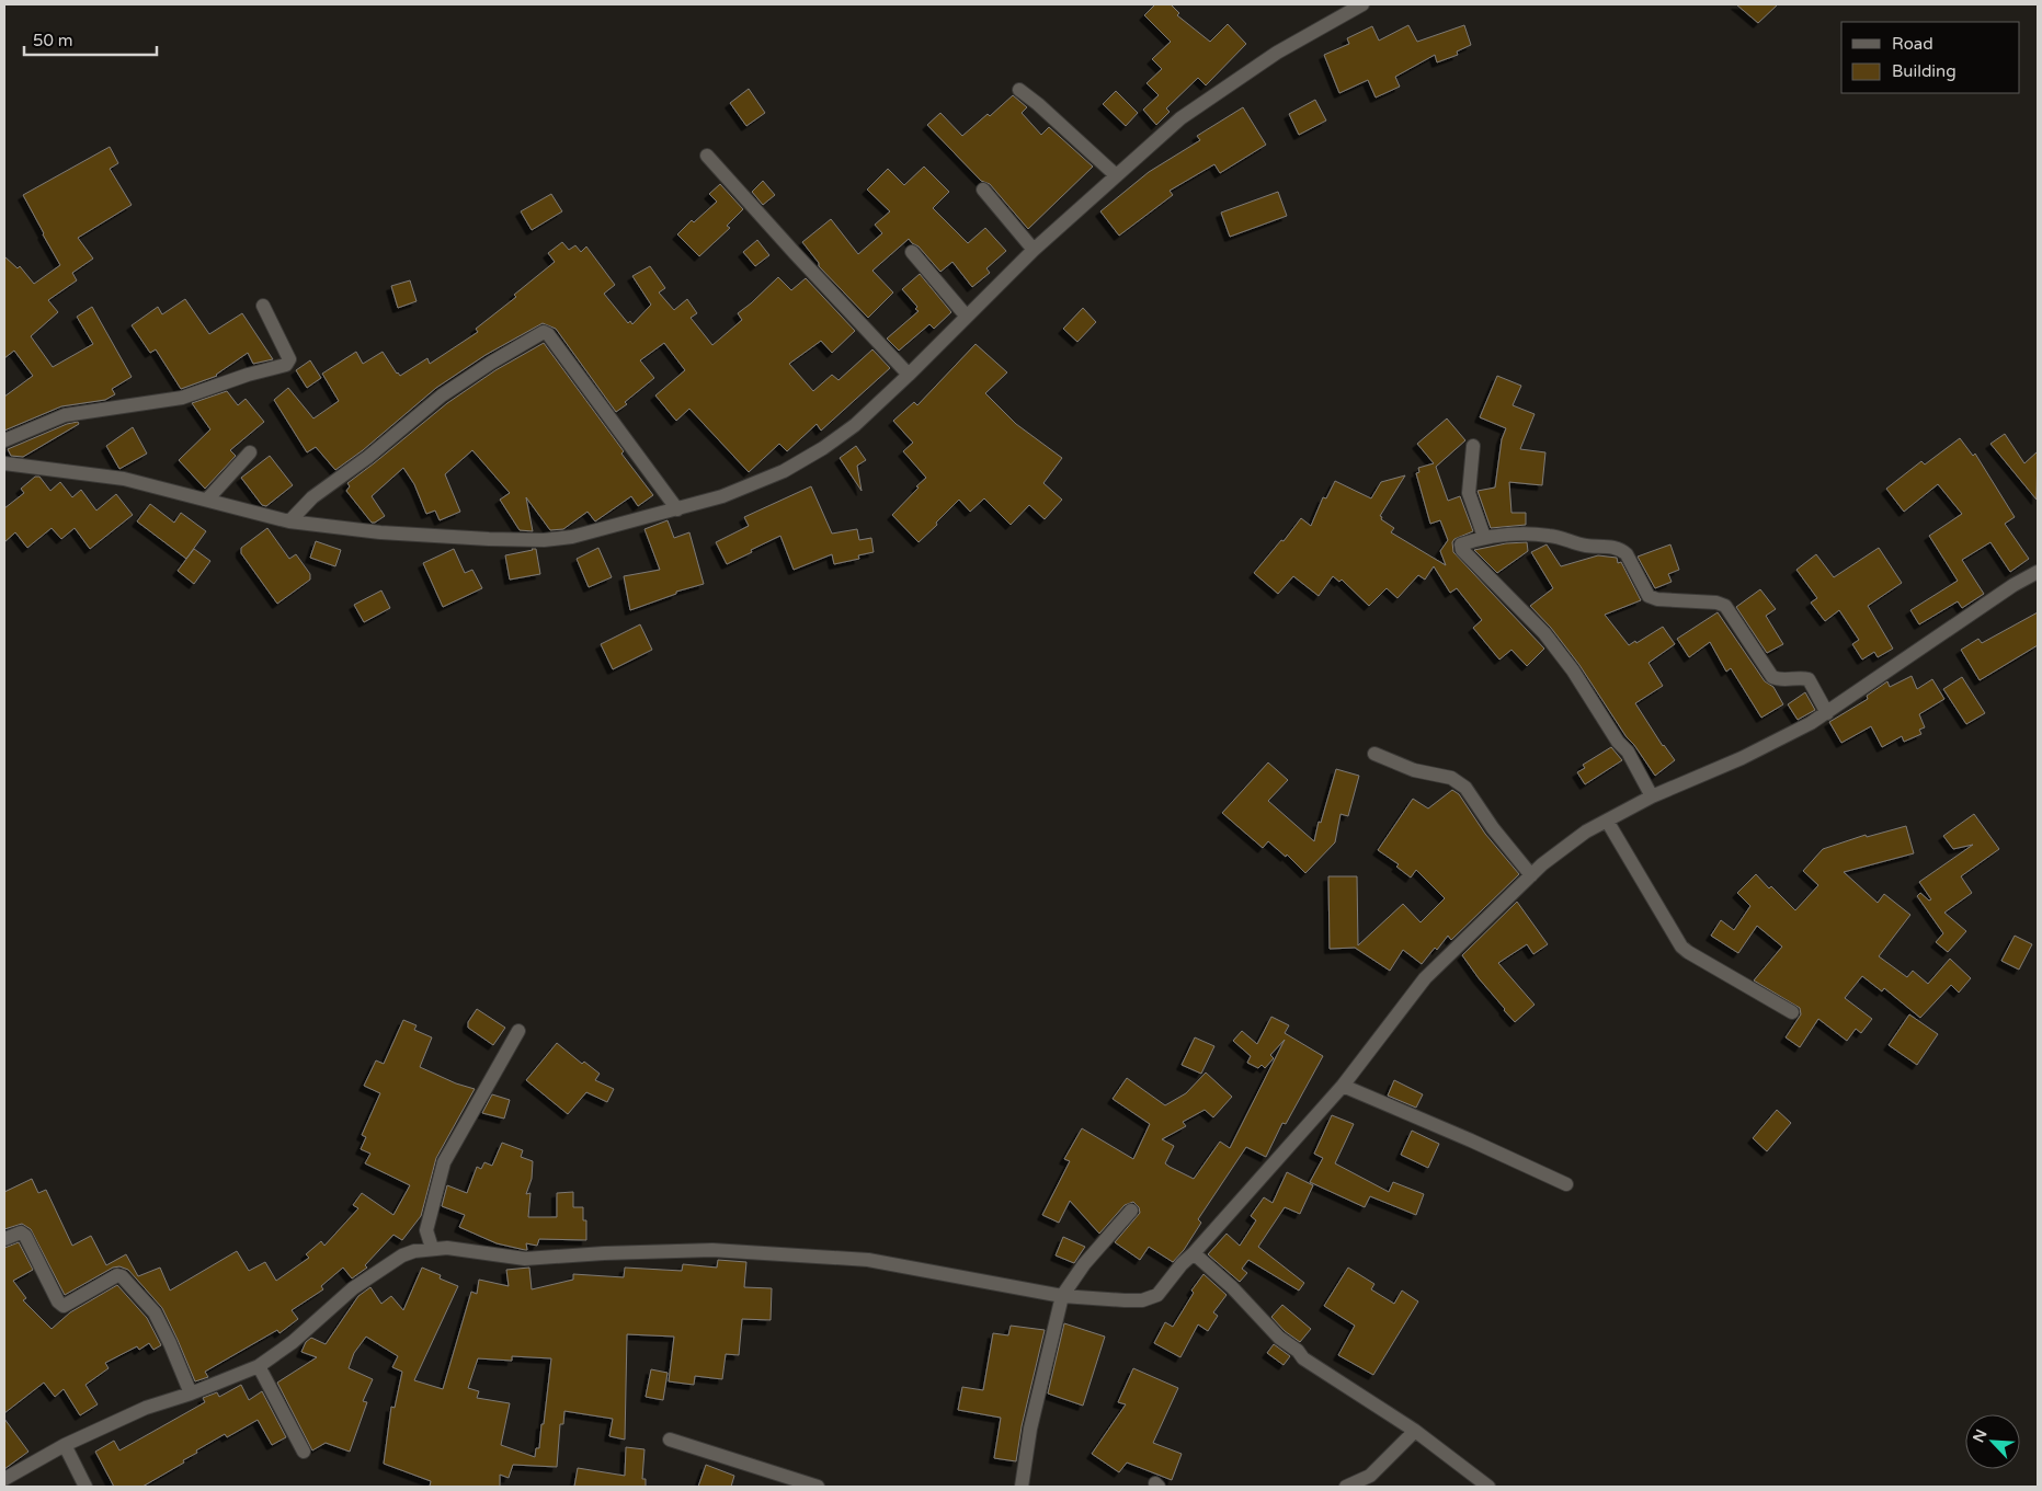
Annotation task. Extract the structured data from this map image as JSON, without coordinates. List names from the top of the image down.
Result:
{
  "legend": ["Road", "Building"],
  "scale_bar": "50 m",
  "north": "top left"
}
